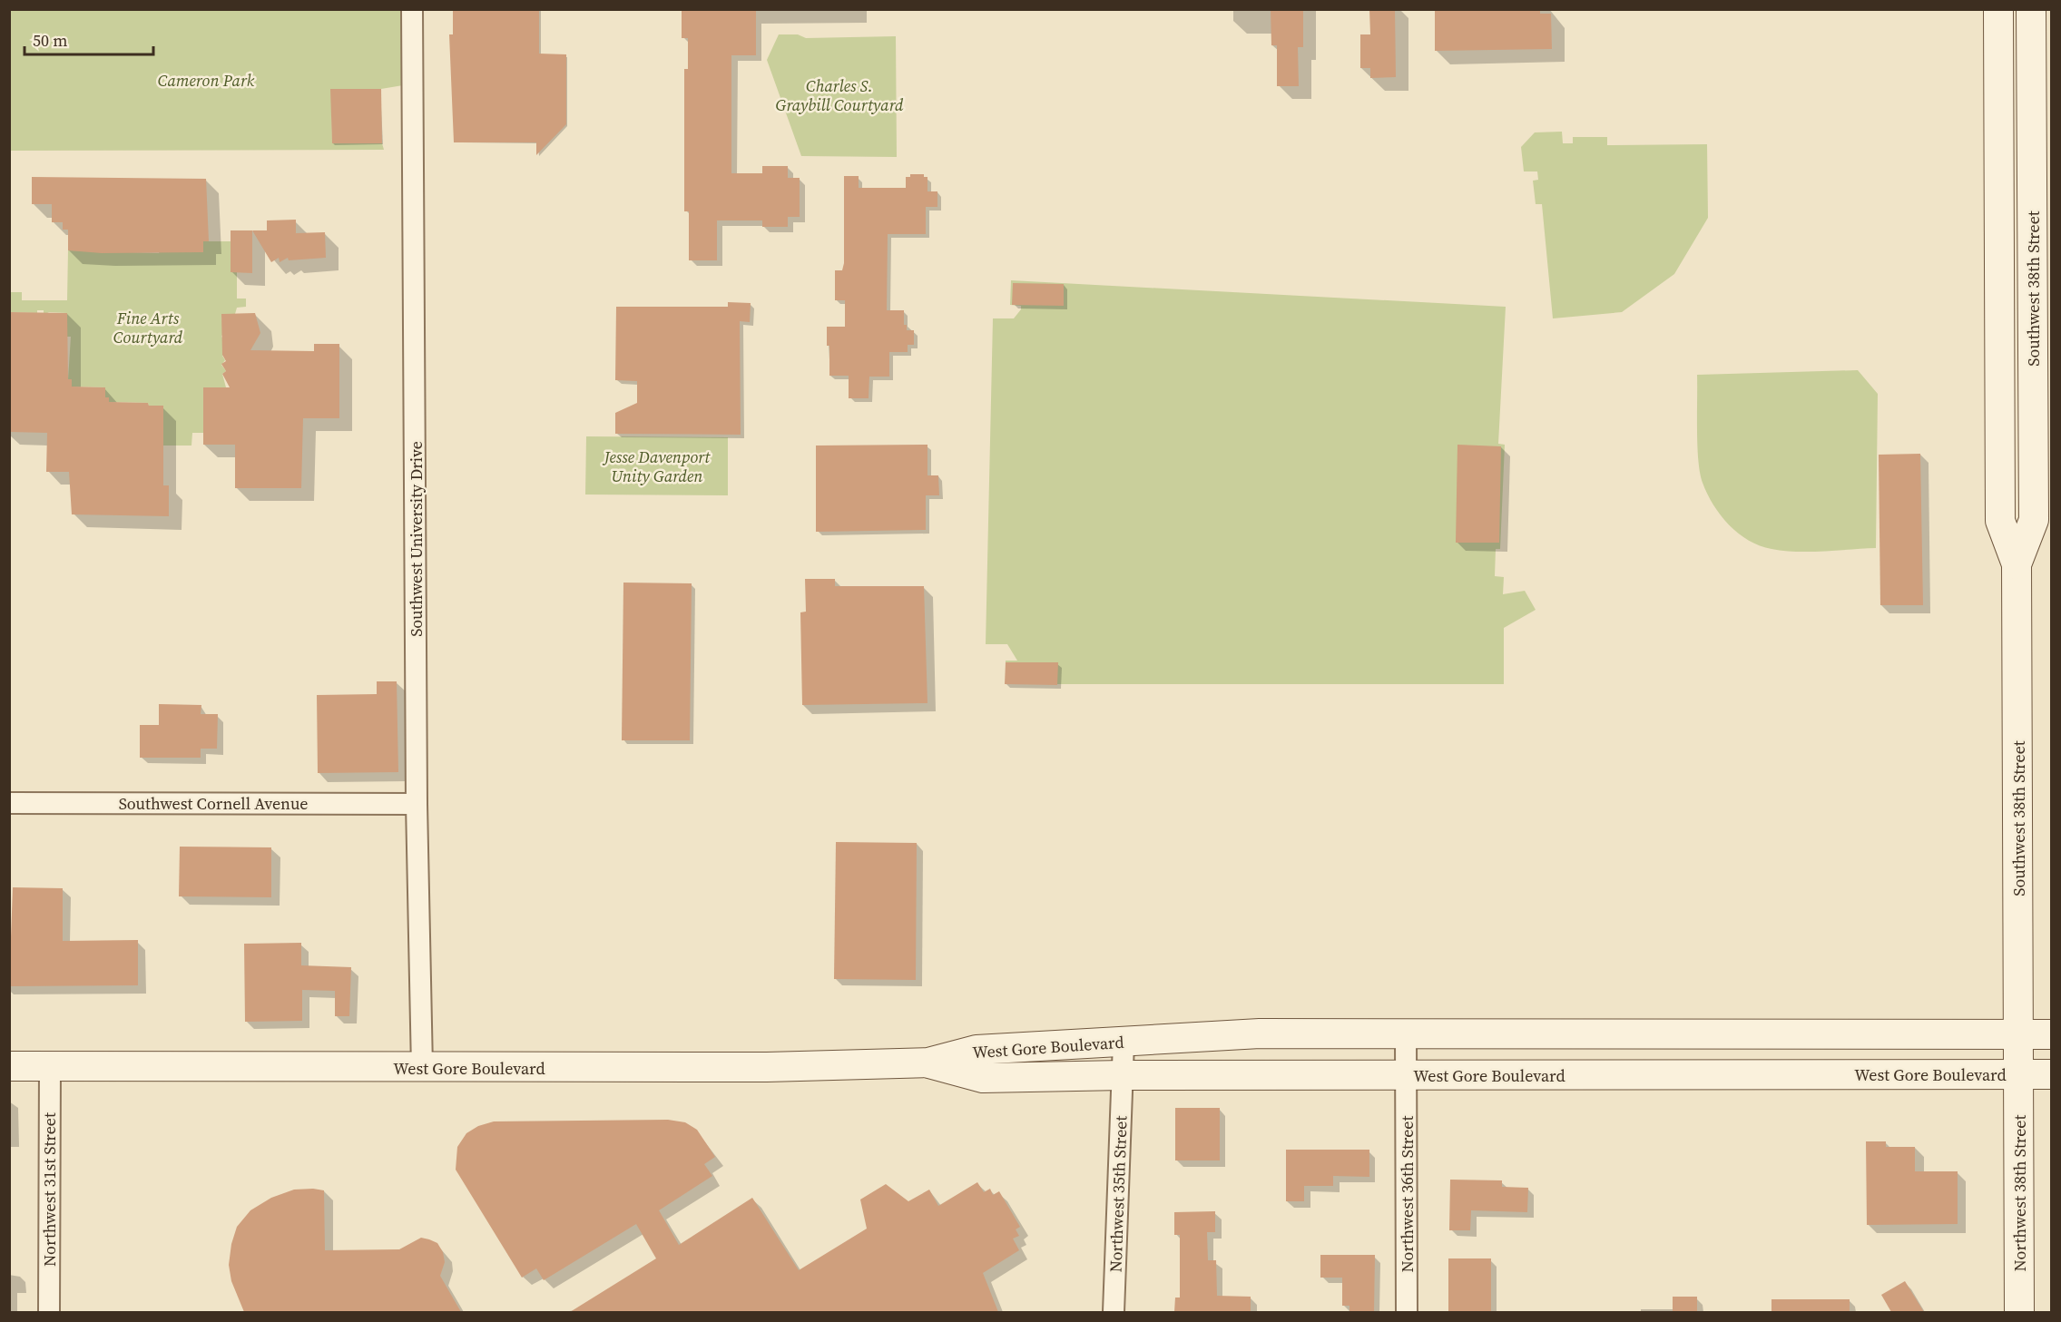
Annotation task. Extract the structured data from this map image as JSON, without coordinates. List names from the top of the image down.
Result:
{
  "streets": {
    "main road": ["Southwest 38th Street", "West Gore Boulevard", "Northwest 38th Street"],
    "street": [
      "Southwest University Drive",
      "Southwest Cornell Avenue",
      "Northwest 31st Street",
      "Northwest 35th Street",
      "Northwest 36th Street"
    ]
  },
  "crossings": [
    ["Southwest 38th Street", "West Gore Boulevard"],
    ["Southwest 38th Street", "Northwest 38th Street"],
    ["Southwest University Drive", "Southwest Cornell Avenue"],
    ["Southwest University Drive", "West Gore Boulevard"],
    ["West Gore Boulevard", "Northwest 31st Street"],
    ["West Gore Boulevard", "Northwest 38th Street"],
    ["West Gore Boulevard", "Northwest 35th Street"],
    ["West Gore Boulevard", "Northwest 36th Street"]
  ],
  "parks": [
    "Cameron Park",
    "Charles S. Graybill Courtyard",
    "Fine Arts Courtyard",
    "Jesse Davenport Unity Garden"
  ],
  "scale_bar": "50 m"
}
